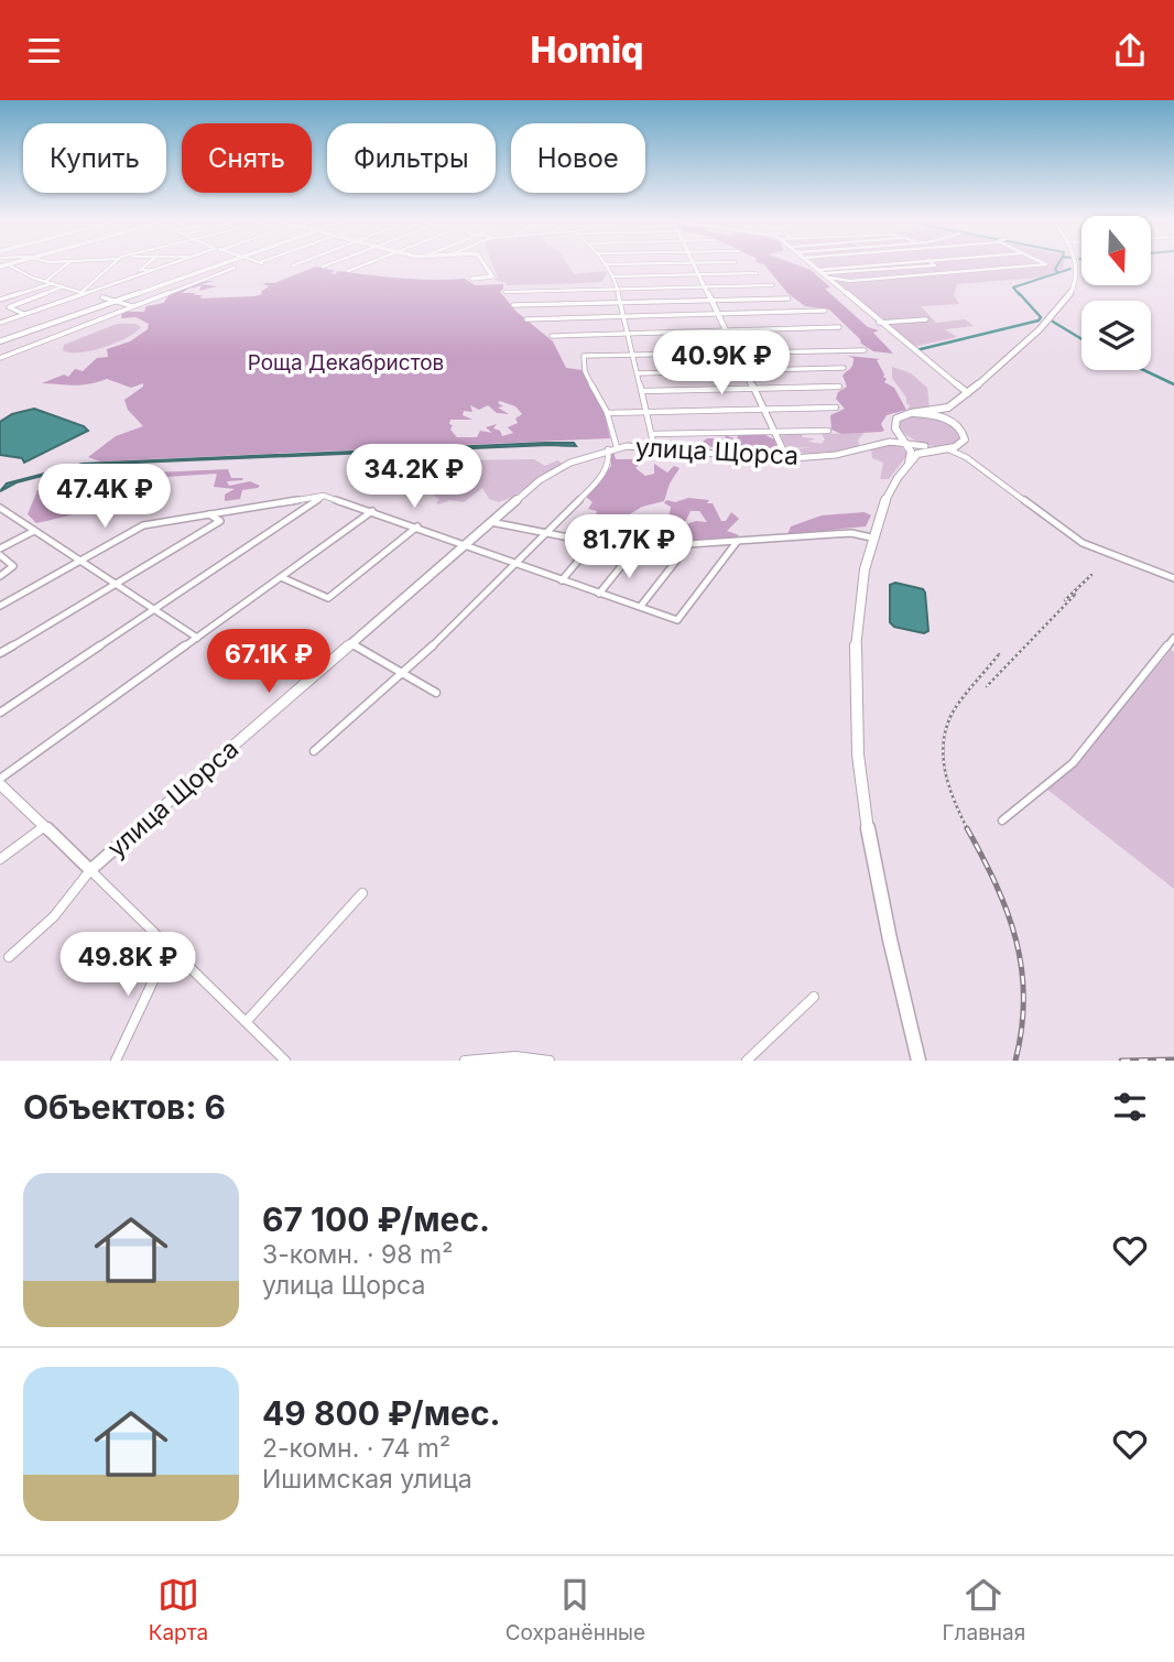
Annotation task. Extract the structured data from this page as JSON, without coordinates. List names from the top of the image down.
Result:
{
  "streets": {
    "street": ["улица Щорса"]
  },
  "parks": ["Роща Декабристов"],
  "north": "bottom",
  "page": {
    "header": "Homiq",
    "chip": [
      "Купить",
      "Снять",
      "Фильтры",
      "Новое"
    ],
    "price": [
      "40.9K ₽",
      "34.2K ₽",
      "47.4K ₽",
      "81.7K ₽",
      "67.1K ₽",
      "49.8K ₽"
    ],
    "heading": "Объектов: 6",
    "list": [
      {
        "name": "67 100 ₽/мес.",
        "note": "3-комн. · 98 m² · улица Щорса"
      },
      {
        "name": "49 800 ₽/мес.",
        "note": "2-комн. · 74 m² · Ишимская улица"
      }
    ],
    "tabs": ["Карта", "Сохранённые", "Главная"]
  }
}
